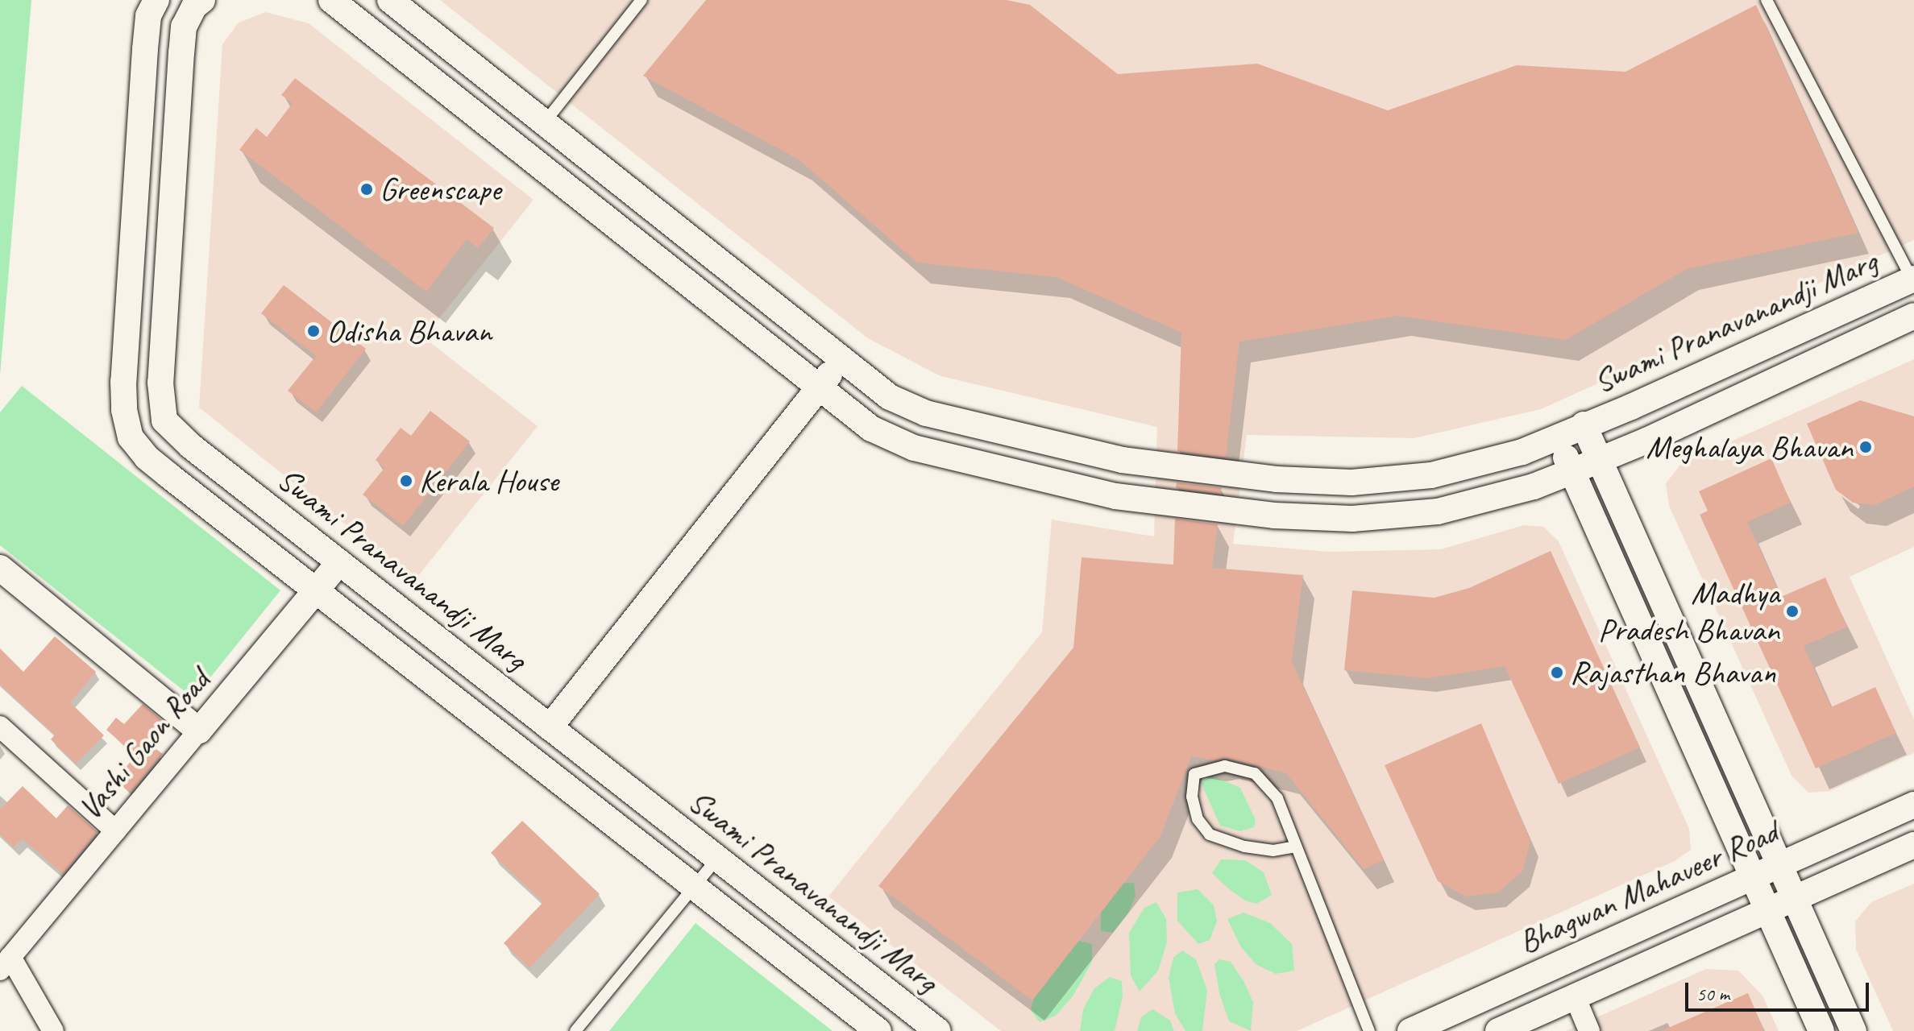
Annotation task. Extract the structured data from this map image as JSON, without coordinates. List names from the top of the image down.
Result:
{
  "streets": {
    "street": ["Swami Pranavanandji Marg", "Vashi Gaon Road", "Bhagwan Mahaveer Road"]
  },
  "crossings": [
    ["Swami Pranavanandji Marg", "Vashi Gaon Road"],
    ["Swami Pranavanandji Marg", "Bhagwan Mahaveer Road"]
  ],
  "places": [
    "Greenscape",
    "Odisha Bhavan",
    "Meghalaya Bhavan",
    "Kerala House",
    "Madhya Pradesh Bhavan",
    "Rajasthan Bhavan"
  ],
  "scale_bar": "50 m"
}
